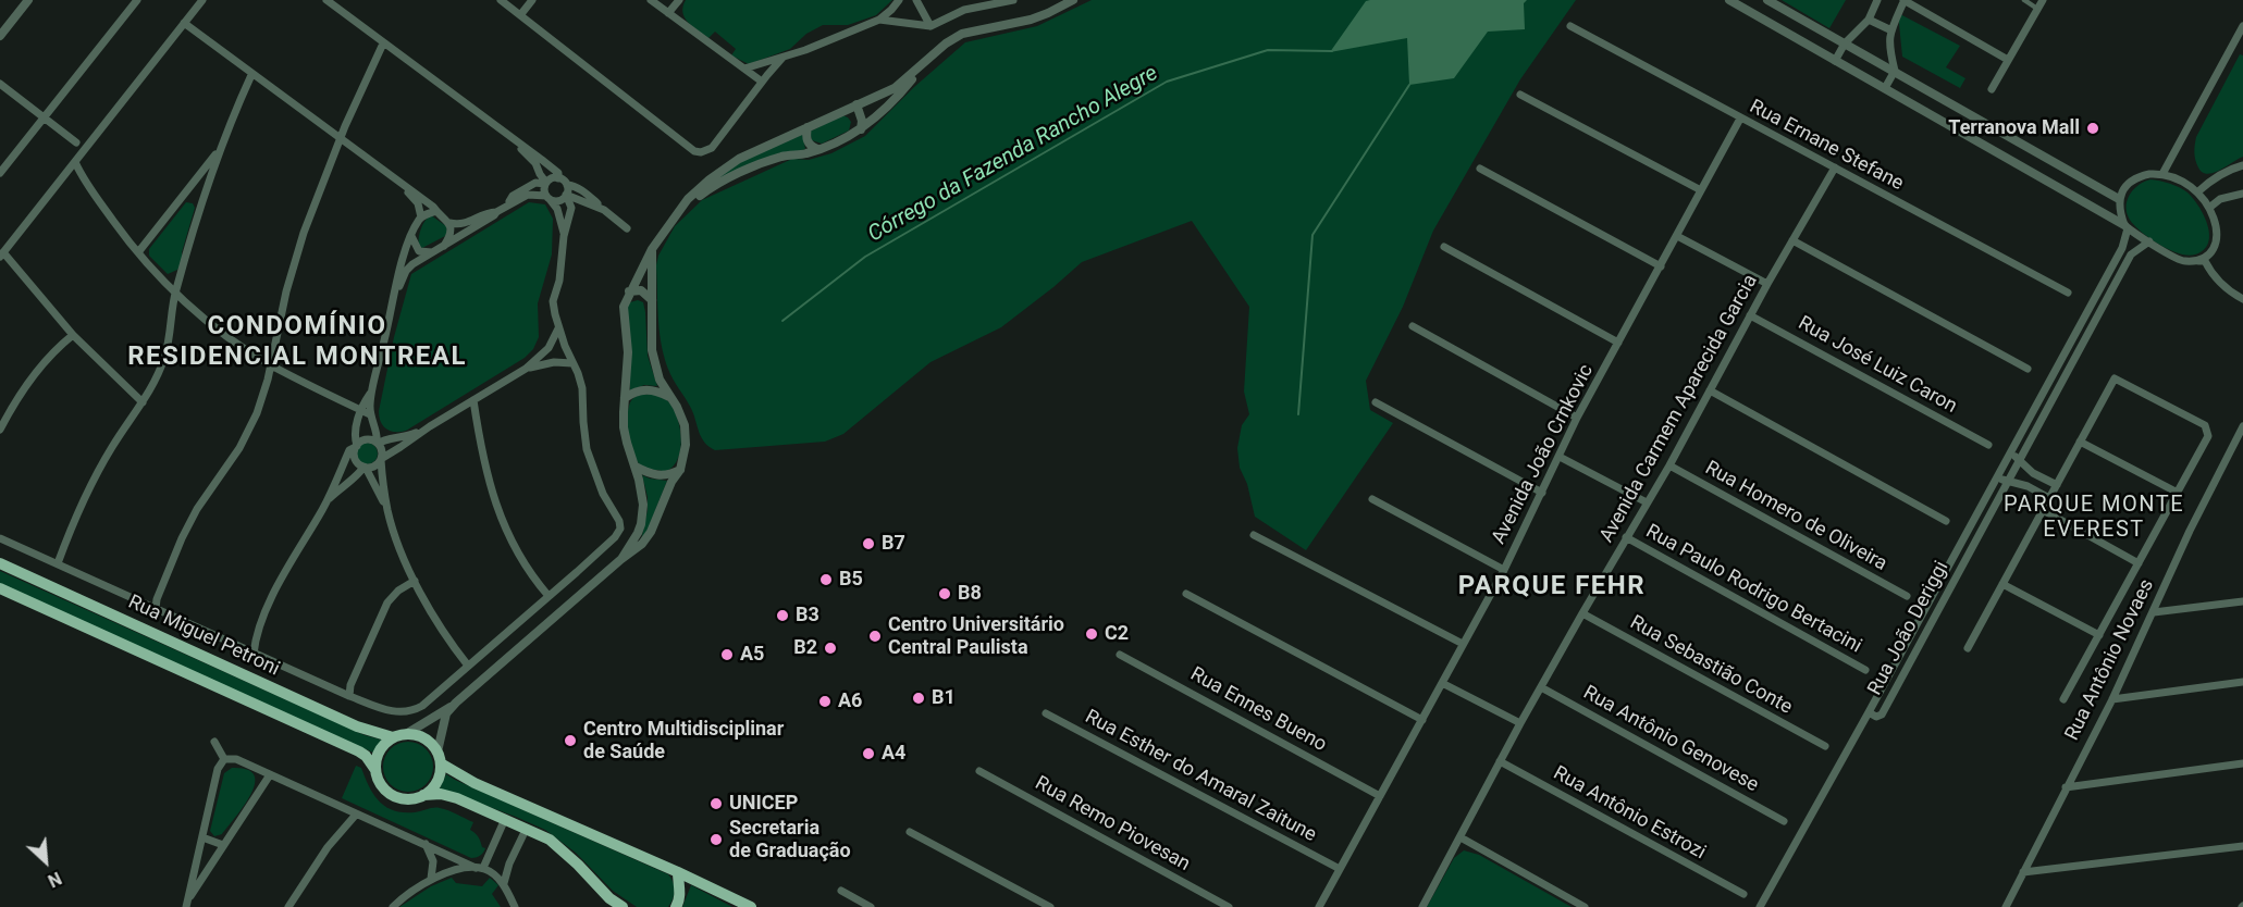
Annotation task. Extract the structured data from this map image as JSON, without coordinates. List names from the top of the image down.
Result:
{
  "streets": {
    "main road": ["Rua Miguel Petroni"],
    "street": [
      "Rua Ernane Stefane",
      "Rua José Luiz Caron",
      "Avenida Carmem Aparecida Garcia",
      "Avenida João Crnkovic",
      "Rua Homero de Oliveira",
      "Rua Paulo Rodrigo Bertacini",
      "Rua João Deriggi",
      "Rua Antônio Novaes",
      "Rua Sebastião Conte",
      "Rua Ennes Bueno",
      "Rua Antônio Genovese",
      "Rua Esther do Amaral Zaitune",
      "Rua Antônio Estrozi",
      "Rua Remo Piovesan"
    ]
  },
  "crossings": [
    ["Rua Ernane Stefane", "Avenida Carmem Aparecida Garcia"],
    ["Rua Ernane Stefane", "Avenida João Crnkovic"],
    ["Rua José Luiz Caron", "Avenida Carmem Aparecida Garcia"],
    ["Avenida Carmem Aparecida Garcia", "Rua Homero de Oliveira"],
    ["Avenida Carmem Aparecida Garcia", "Rua Paulo Rodrigo Bertacini"],
    ["Avenida Carmem Aparecida Garcia", "Rua Sebastião Conte"],
    ["Avenida Carmem Aparecida Garcia", "Rua Antônio Genovese"],
    ["Avenida Carmem Aparecida Garcia", "Rua Antônio Estrozi"],
    ["Avenida João Crnkovic", "Rua Ennes Bueno"],
    ["Avenida João Crnkovic", "Rua Esther do Amaral Zaitune"]
  ],
  "districts": ["CONDOMÍNIO RESIDENCIAL MONTREAL", "PARQUE MONTE EVEREST", "PARQUE FEHR"],
  "water": ["Córrego da Fazenda Rancho Alegre"],
  "places": [
    "Terranova Mall",
    "B7",
    "B5",
    "B8",
    "B3",
    "C2",
    "Centro Universitário Central Paulista",
    "B2",
    "A5",
    "B1",
    "A6",
    "Centro Multidisciplinar de Saúde",
    "A4",
    "UNICEP",
    "Secretaria de Graduação"
  ],
  "north": "bottom right"
}
